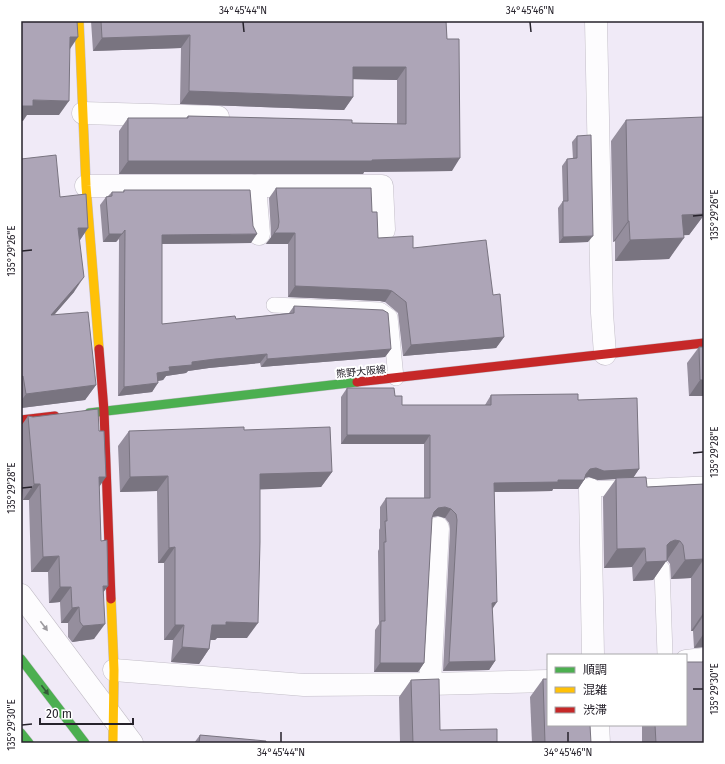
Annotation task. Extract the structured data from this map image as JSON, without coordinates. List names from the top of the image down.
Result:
{
  "streets": {
    "main road": ["熊野大阪線"]
  },
  "legend": ["順調", "混雑", "渋滞"],
  "scale_bar": "20 m",
  "coordinates": [
    "34°45'44\"N",
    "34°45'46\"N",
    "135°29'26\"E",
    "135°29'28\"E",
    "135°29'30\"E"
  ]
}
